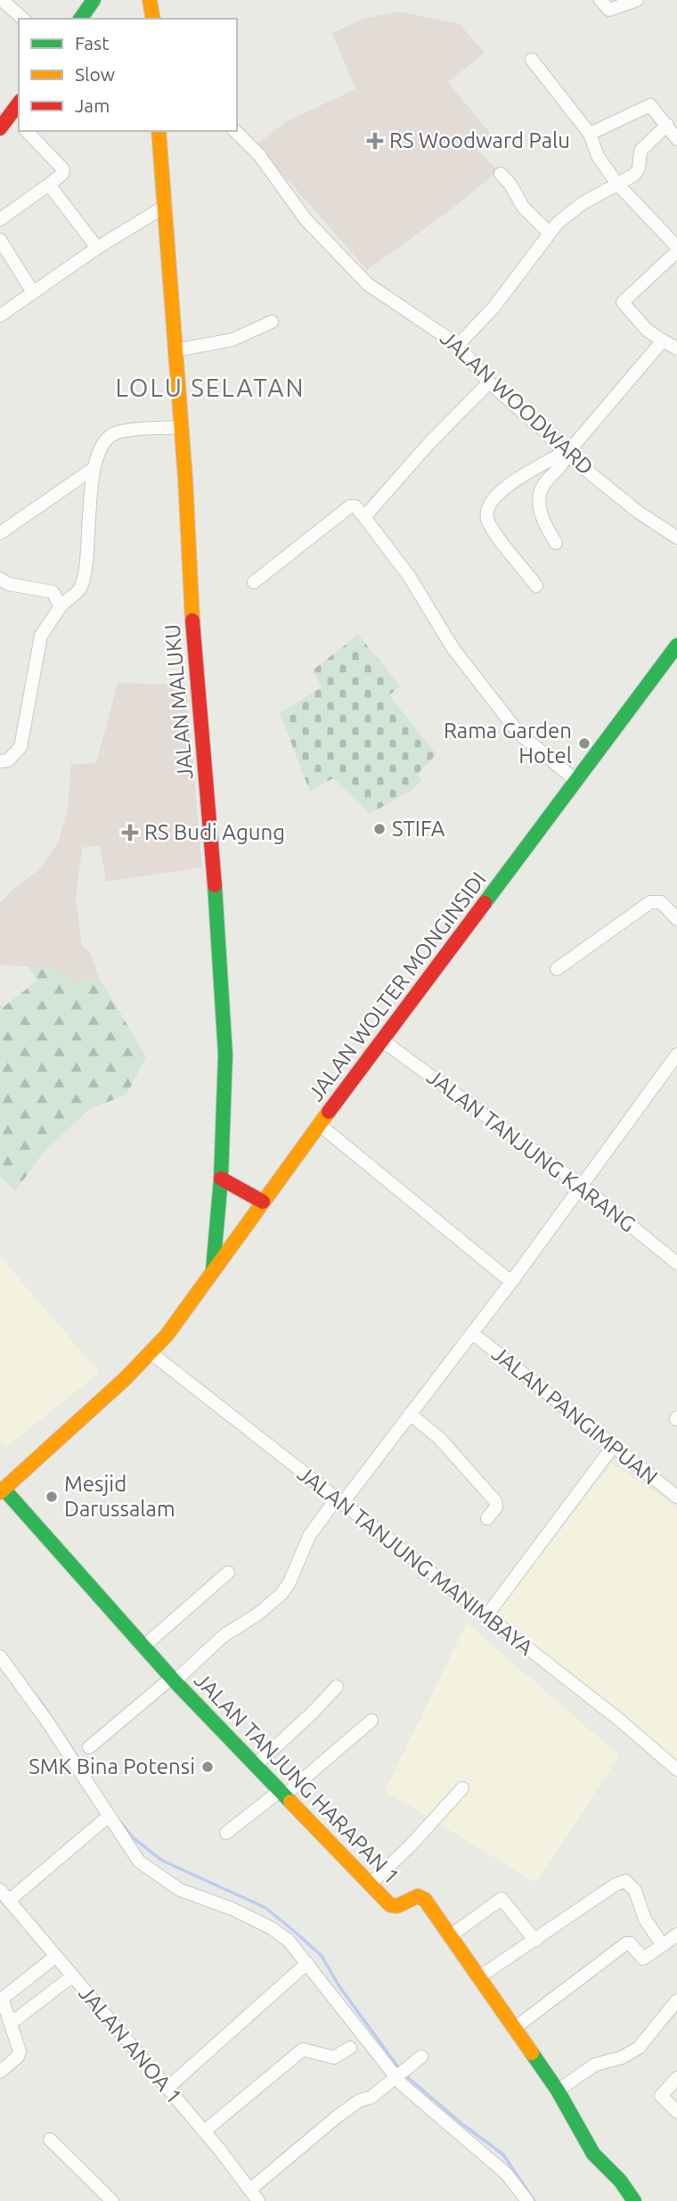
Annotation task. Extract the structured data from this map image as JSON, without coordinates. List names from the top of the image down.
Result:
{
  "streets": {
    "main road": ["JALAN MALUKU", "JALAN WOLTER MONGINSIDI", "JALAN TANJUNG HARAPAN 1"],
    "street": [
      "JALAN WOODWARD",
      "JALAN TANJUNG KARANG",
      "JALAN PANGIMPUAN",
      "JALAN TANJUNG MANIMBAYA",
      "JALAN ANOA 1"
    ]
  },
  "crossings": [
    ["JALAN MALUKU", "JALAN WOLTER MONGINSIDI"],
    ["JALAN WOLTER MONGINSIDI", "JALAN TANJUNG KARANG"],
    ["JALAN WOLTER MONGINSIDI", "JALAN TANJUNG MANIMBAYA"],
    ["JALAN WOLTER MONGINSIDI", "JALAN TANJUNG HARAPAN 1"],
    ["JALAN TANJUNG KARANG", "JALAN PANGIMPUAN"],
    ["JALAN PANGIMPUAN", "JALAN TANJUNG MANIMBAYA"],
    ["JALAN PANGIMPUAN", "JALAN TANJUNG HARAPAN 1"]
  ],
  "districts": ["LOLU SELATAN"],
  "places": {
    "health": ["RS Woodward Palu", "RS Budi Agung"],
    "other": [
      "Rama Garden Hotel",
      "STIFA",
      "Mesjid Darussalam",
      "SMK Bina Potensi"
    ]
  },
  "legend": ["Fast", "Slow", "Jam"]
}
